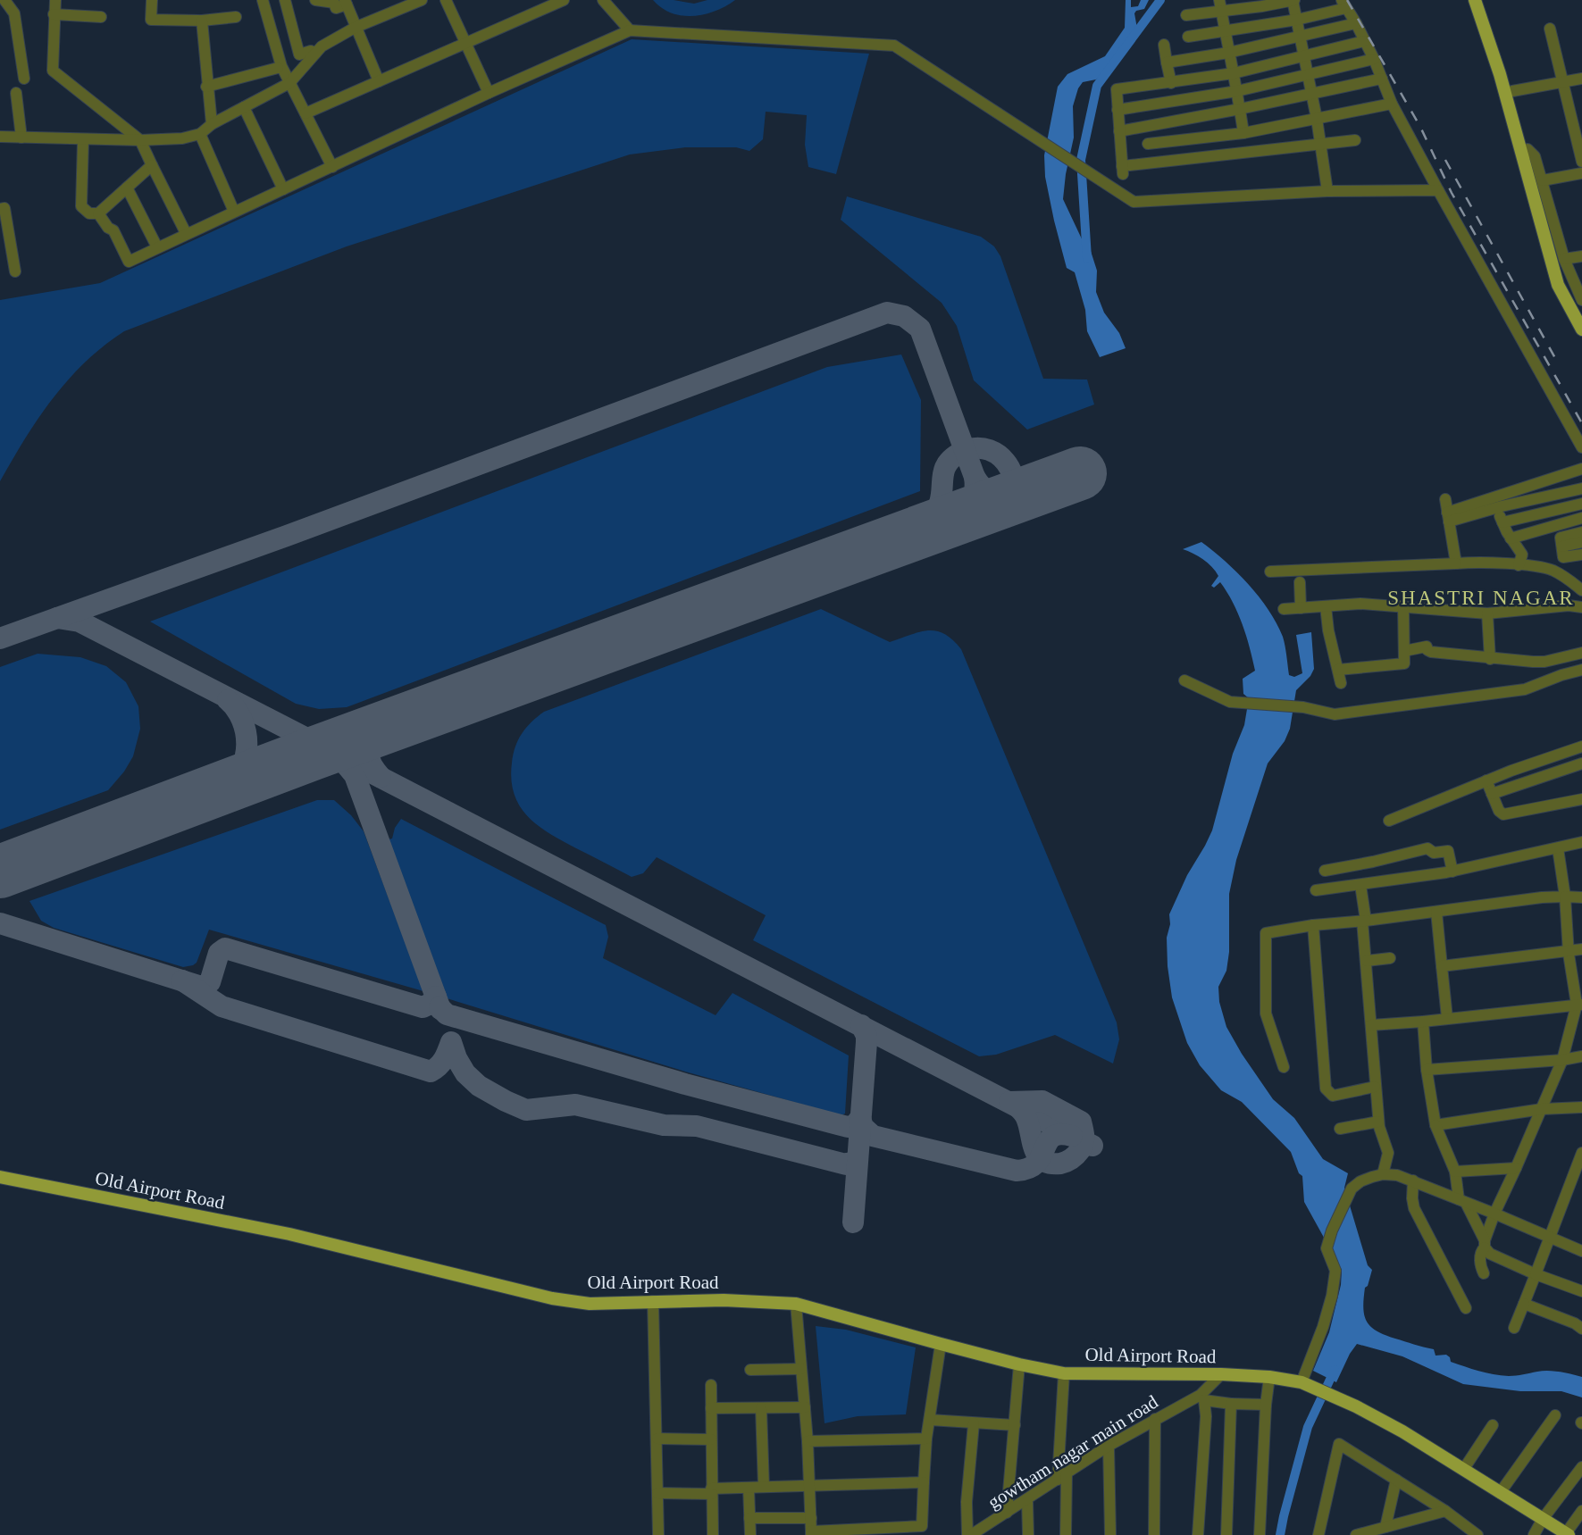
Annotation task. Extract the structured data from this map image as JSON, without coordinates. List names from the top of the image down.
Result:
{
  "streets": {
    "main road": ["Old Airport Road"],
    "street": ["gowtham nagar main road"]
  },
  "crossings": [
    ["Old Airport Road", "gowtham nagar main road"]
  ],
  "districts": ["SHASTRI NAGAR"]
}
